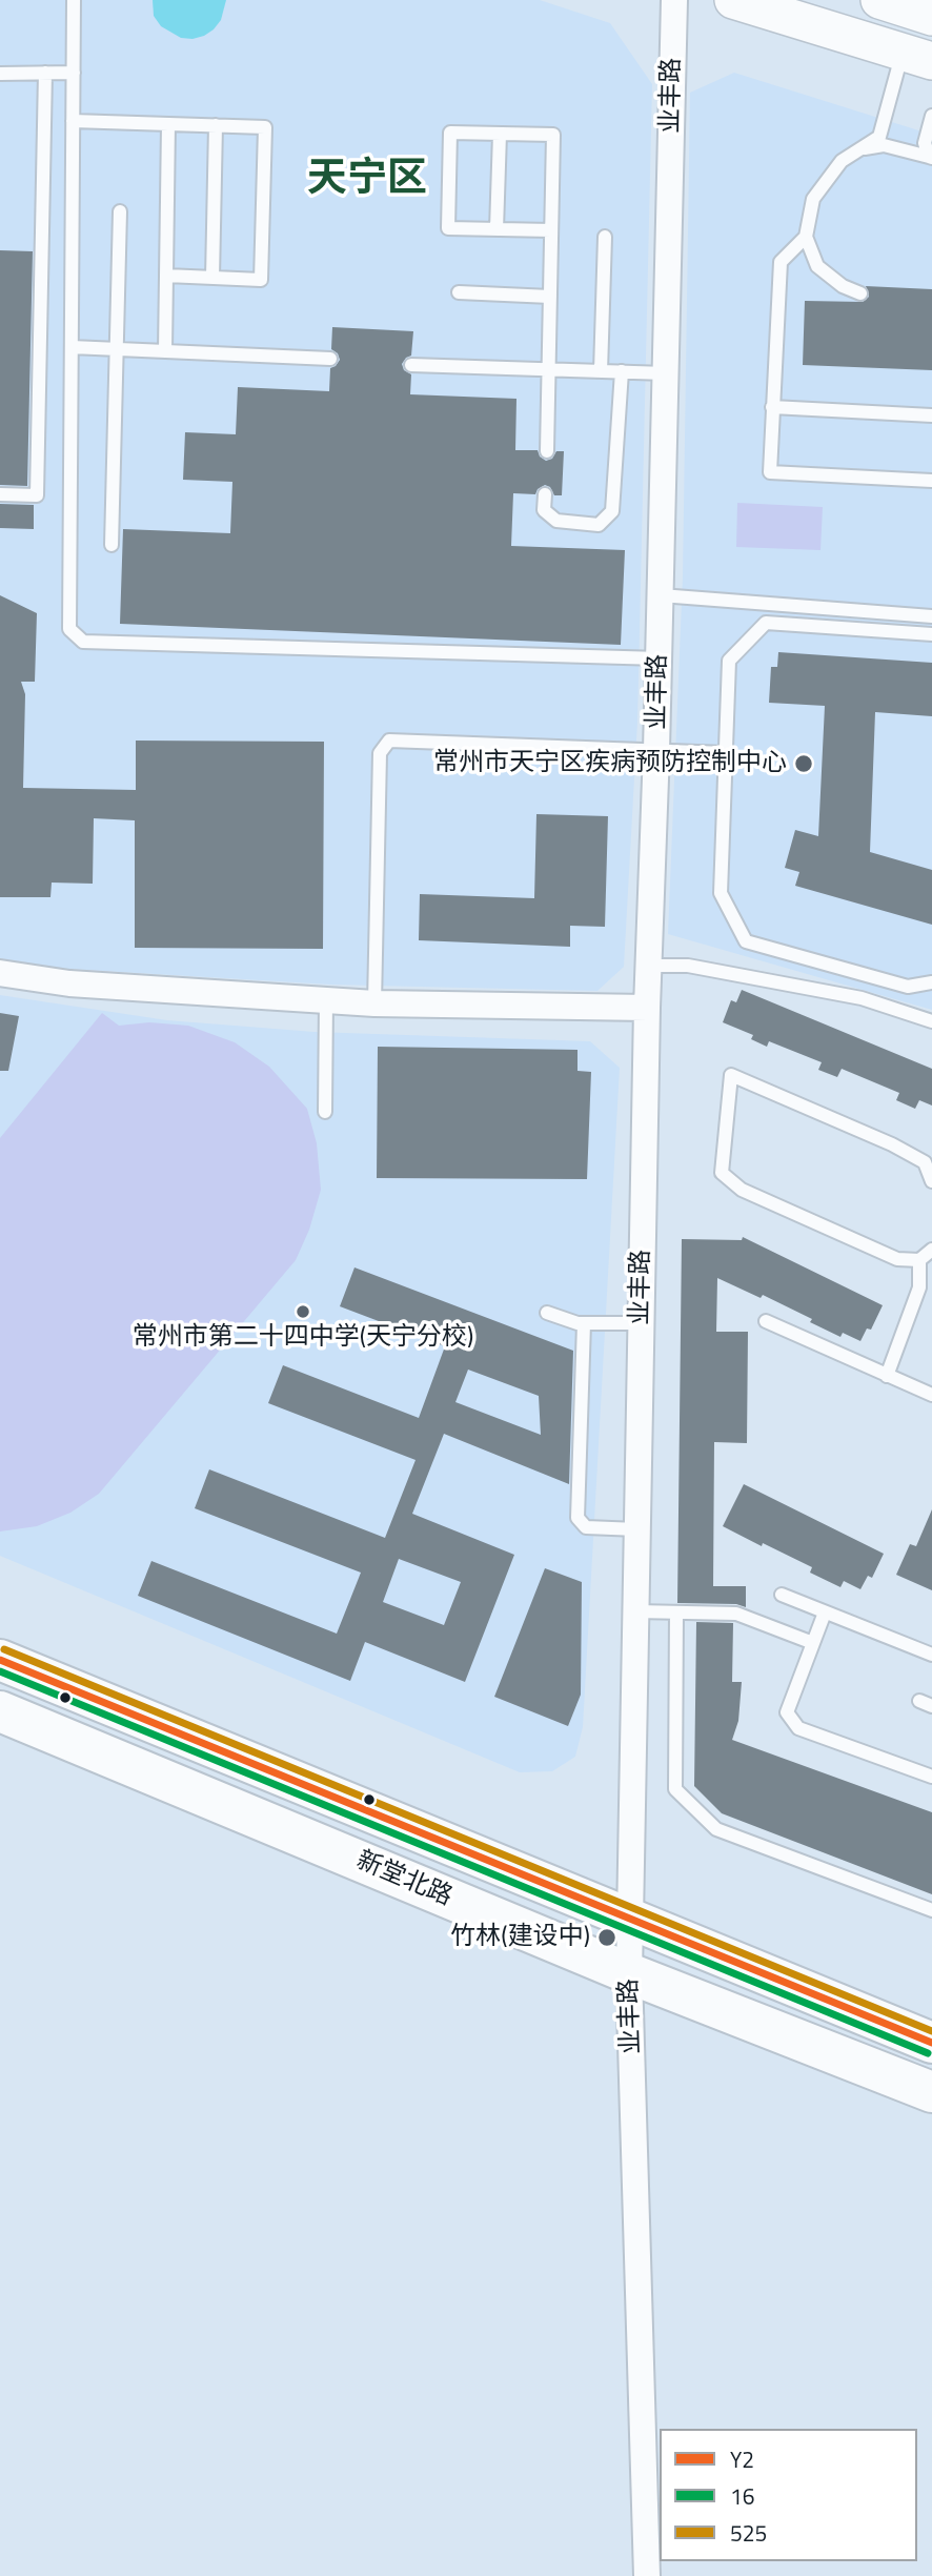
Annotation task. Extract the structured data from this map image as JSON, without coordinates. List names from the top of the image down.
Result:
{
  "streets": {
    "main road": ["新堂北路"],
    "street": ["业丰路"]
  },
  "crossings": [
    ["业丰路", "新堂北路"]
  ],
  "districts": ["天宁区"],
  "places": ["常州市天宁区疾病预防控制中心", "常州市第二十四中学(天宁分校)", "竹林(建设中)"],
  "lines": ["transit line 525", "transit line Y2", "transit line 16"],
  "legend": ["Y2", "16", "525"]
}
